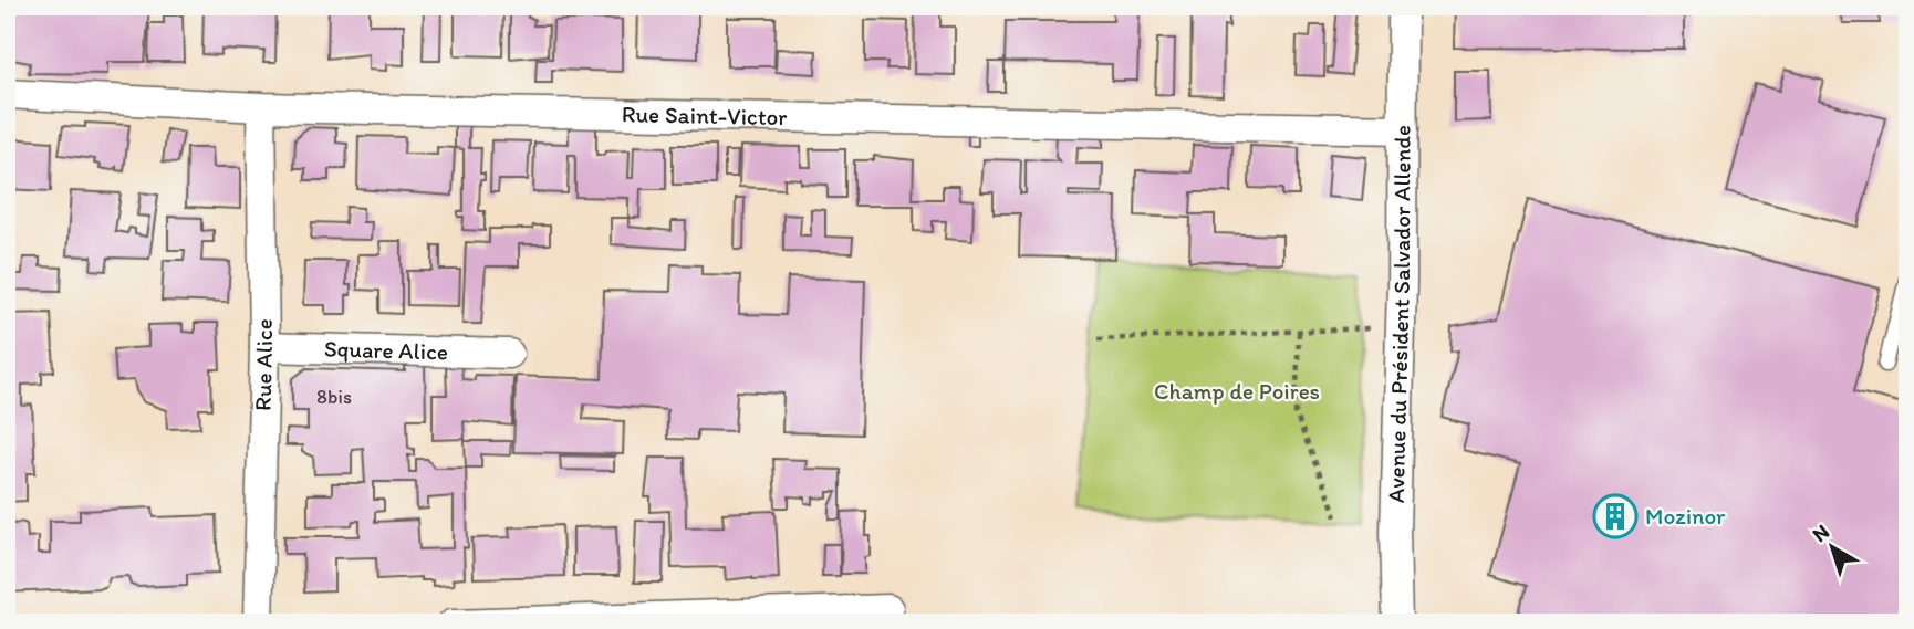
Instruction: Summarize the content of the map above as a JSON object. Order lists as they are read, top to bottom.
{
  "streets": {
    "street": [
      "Rue Saint-Victor",
      "Avenue du Président Salvador Allende",
      "Square Alice",
      "Rue Alice"
    ]
  },
  "crossings": [
    ["Rue Saint-Victor", "Avenue du Président Salvador Allende"],
    ["Rue Saint-Victor", "Rue Alice"],
    ["Square Alice", "Rue Alice"]
  ],
  "parks": ["Champ de Poires"],
  "places": {
    "building": ["Mozinor"]
  },
  "house_numbers": ["8bis"],
  "north": "top left"
}
